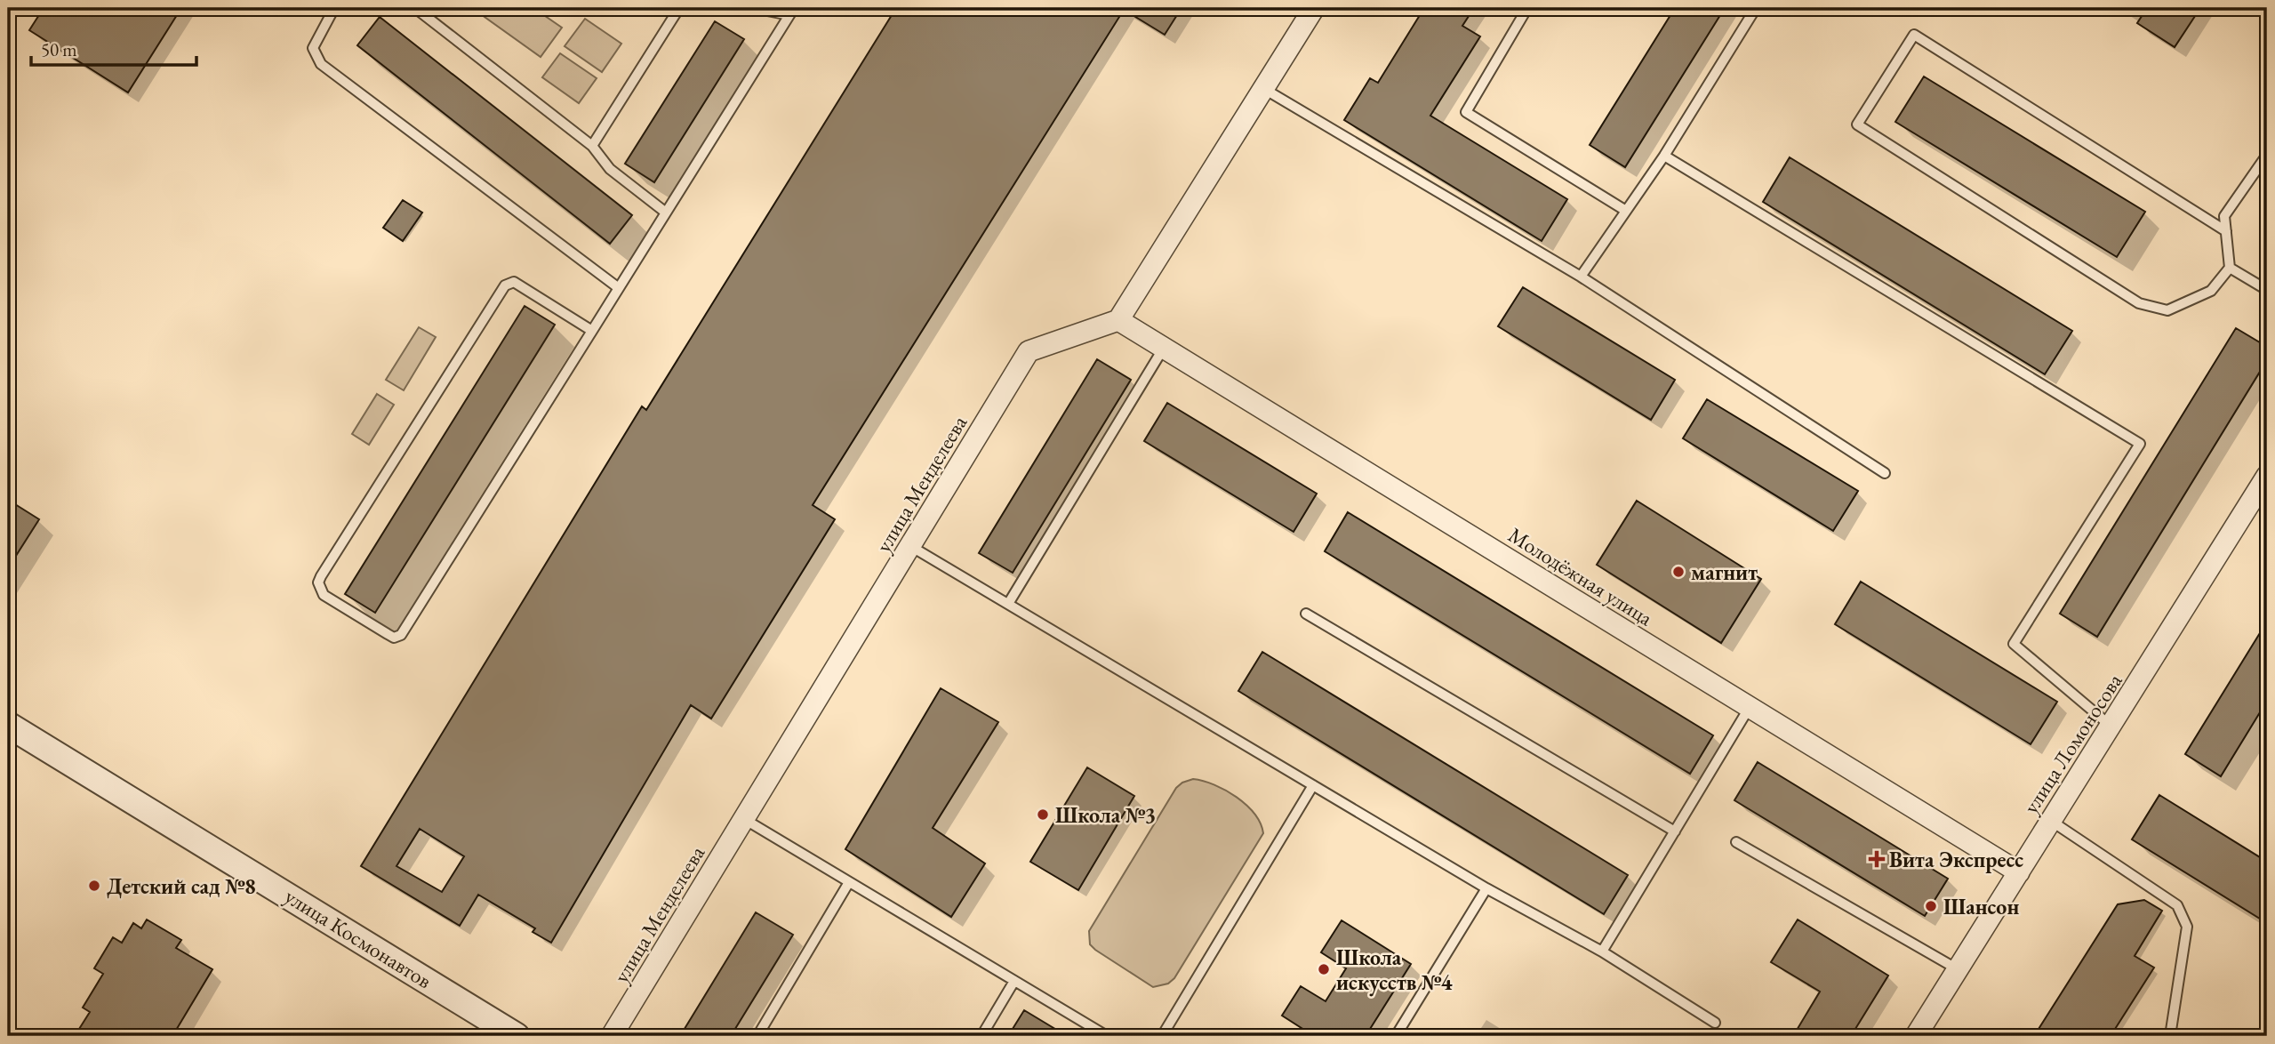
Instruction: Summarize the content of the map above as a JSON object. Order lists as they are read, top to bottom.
{
  "streets": {
    "street": [
      "улица Менделеева",
      "Молодёжная улица",
      "улица Ломоносова",
      "улица Космонавтов"
    ]
  },
  "crossings": [
    ["улица Менделеева", "Молодёжная улица"],
    ["Молодёжная улица", "улица Ломоносова"]
  ],
  "places": {
    "other": [
      "магнит",
      "Школа №3",
      "Детский сад №8",
      "Шансон",
      "Школа искусств №4"
    ],
    "health": ["Вита Экспресс"]
  },
  "scale_bar": "50 m"
}
